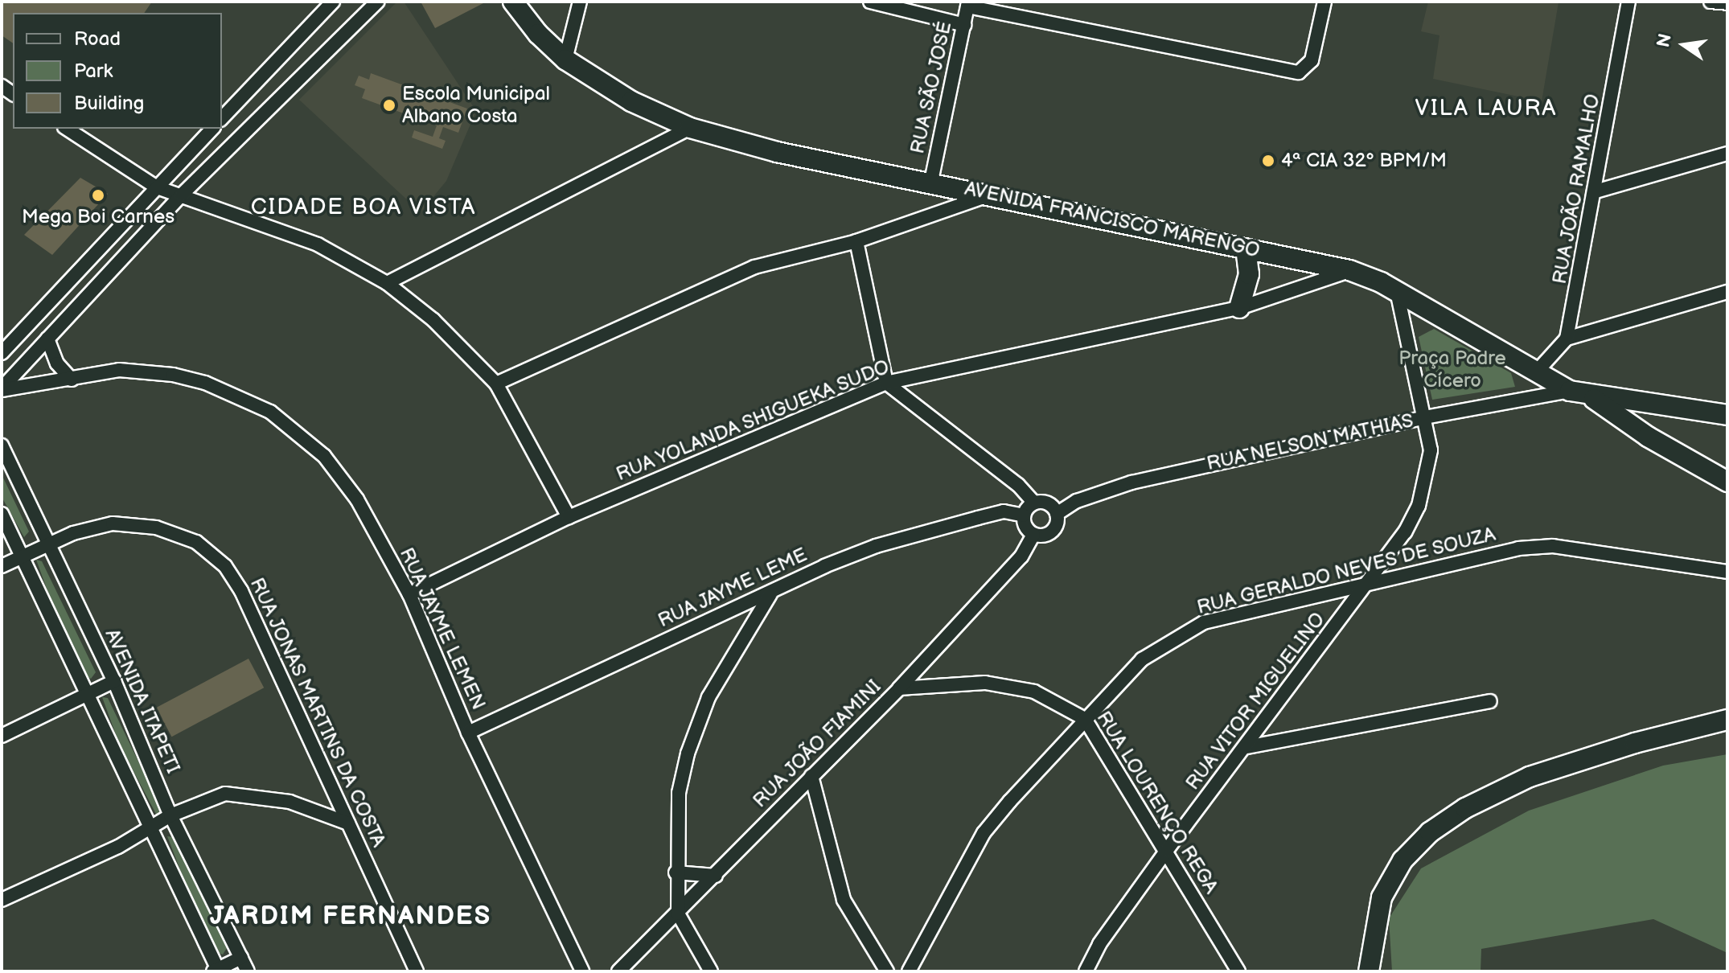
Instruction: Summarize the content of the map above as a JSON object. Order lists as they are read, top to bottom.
{
  "streets": {
    "main road": ["AVENIDA FRANCISCO MARENGO"],
    "street": [
      "RUA SÃO JOSÉ",
      "RUA JOÃO RAMALHO",
      "RUA YOLANDA SHIGUEKA SUDO",
      "RUA NELSON MATHIAS",
      "RUA GERALDO NEVES DE SOUZA",
      "RUA JAYME LEME",
      "RUA JAYME LEMEN",
      "AVENIDA ITAPETI",
      "RUA VITOR MIGUELINO",
      "RUA JONAS MARTINS DA COSTA",
      "RUA JOÃO FIAMINI",
      "RUA LOURENÇO REGA"
    ]
  },
  "crossings": [
    ["RUA SÃO JOSÉ", "AVENIDA FRANCISCO MARENGO"],
    ["AVENIDA FRANCISCO MARENGO", "RUA YOLANDA SHIGUEKA SUDO"],
    ["AVENIDA FRANCISCO MARENGO", "RUA NELSON MATHIAS"],
    ["AVENIDA FRANCISCO MARENGO", "RUA VITOR MIGUELINO"],
    ["RUA YOLANDA SHIGUEKA SUDO", "RUA JAYME LEMEN"],
    ["RUA NELSON MATHIAS", "RUA JAYME LEME"],
    ["RUA NELSON MATHIAS", "RUA VITOR MIGUELINO"],
    ["RUA NELSON MATHIAS", "RUA JOÃO FIAMINI"],
    ["RUA GERALDO NEVES DE SOUZA", "RUA VITOR MIGUELINO"],
    ["RUA GERALDO NEVES DE SOUZA", "RUA LOURENÇO REGA"],
    ["RUA JAYME LEME", "RUA JAYME LEMEN"],
    ["RUA JAYME LEME", "RUA JOÃO FIAMINI"],
    ["AVENIDA ITAPETI", "RUA JONAS MARTINS DA COSTA"],
    ["RUA VITOR MIGUELINO", "RUA LOURENÇO REGA"],
    ["RUA JOÃO FIAMINI", "RUA LOURENÇO REGA"]
  ],
  "districts": ["VILA LAURA", "CIDADE BOA VISTA", "JARDIM FERNANDES"],
  "parks": ["Praça Padre Cícero"],
  "places": ["Escola Municipal Albano Costa", "4ª CIA 32º BPM/M", "Mega Boi Carnes"],
  "legend": ["Road", "Park", "Building"],
  "north": "left"
}
